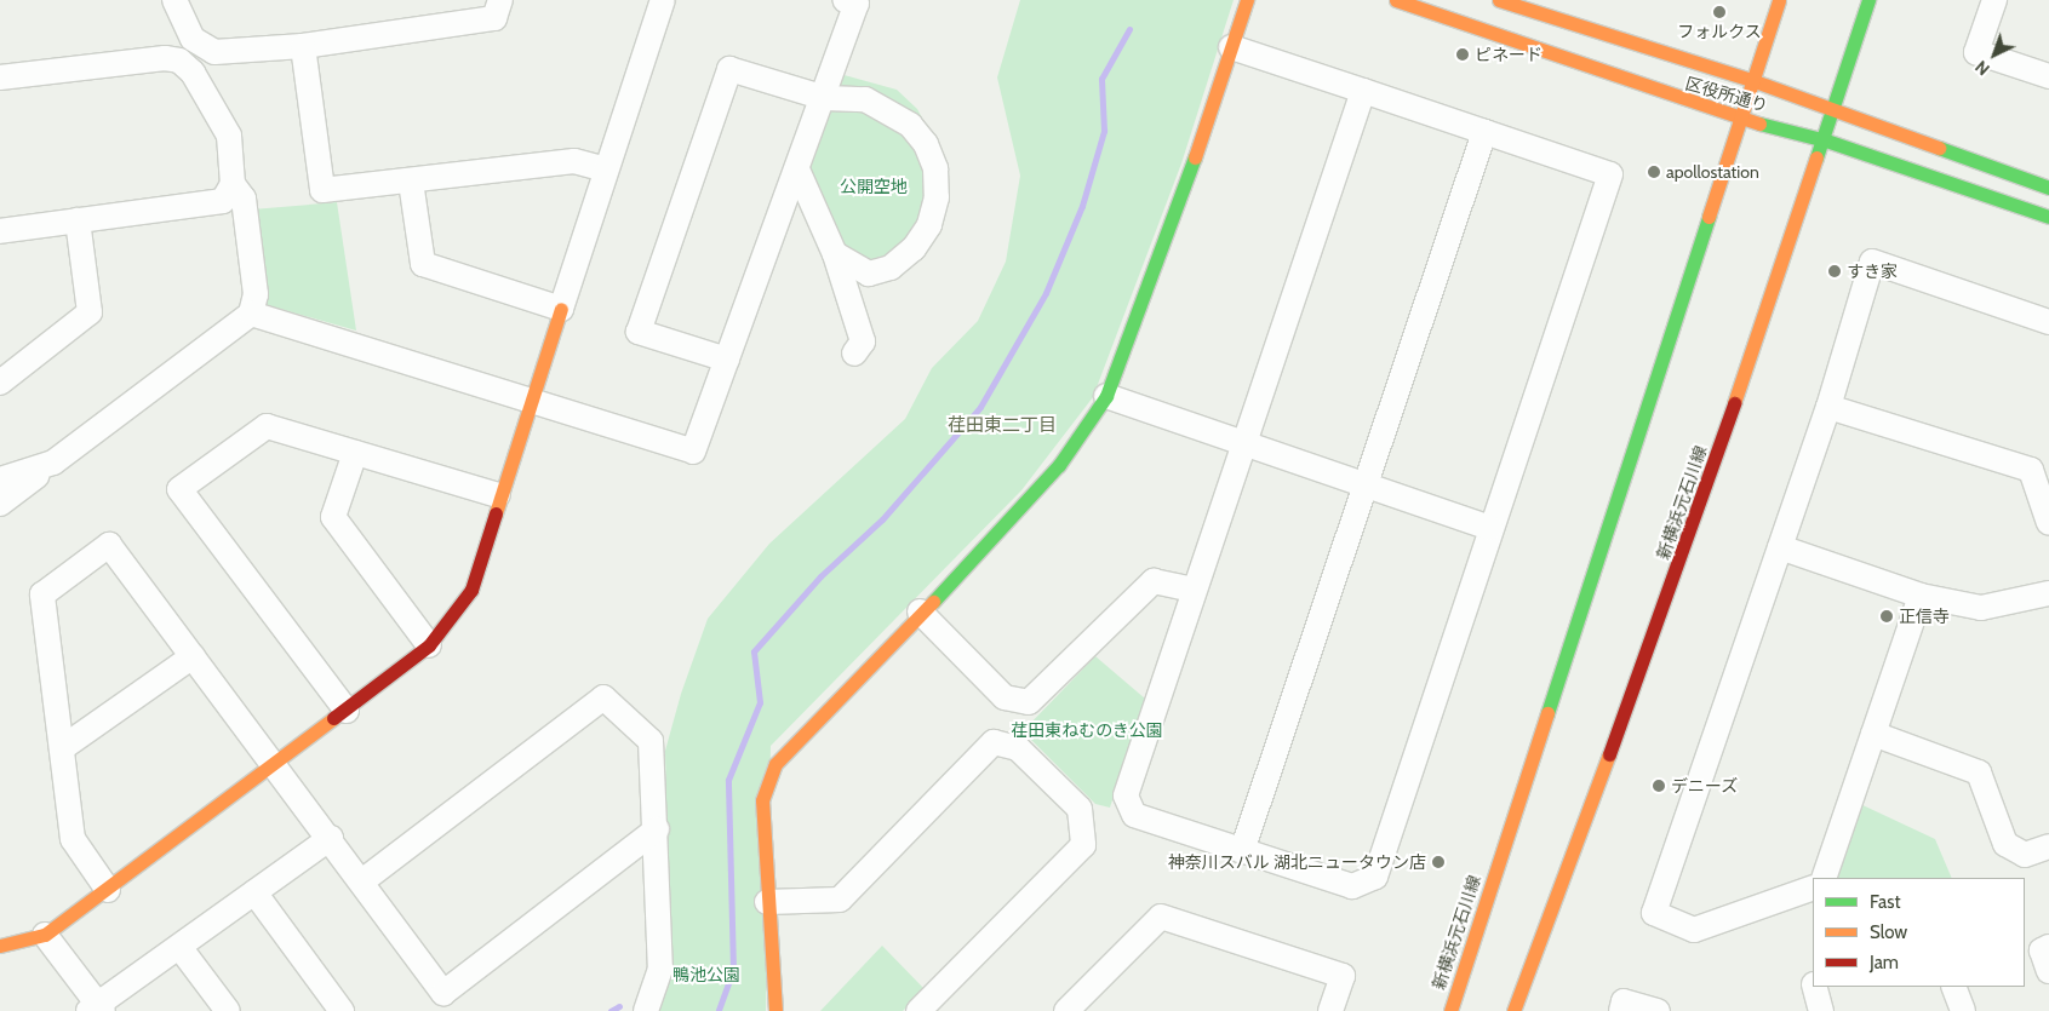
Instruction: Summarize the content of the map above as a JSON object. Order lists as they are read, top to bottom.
{
  "streets": {
    "street": ["区役所通り", "新横浜元石川線"]
  },
  "crossings": [
    ["区役所通り", "新横浜元石川線"]
  ],
  "districts": ["荏田東二丁目"],
  "parks": ["公開空地", "荏田東ねむのき公園", "鴨池公園"],
  "places": [
    "フォルクス",
    "ピネード",
    "apollostation",
    "すき家",
    "正信寺",
    "デニーズ",
    "神奈川スバル 湖北ニュータウン店"
  ],
  "legend": ["Fast", "Slow", "Jam"],
  "north": "bottom left"
}
